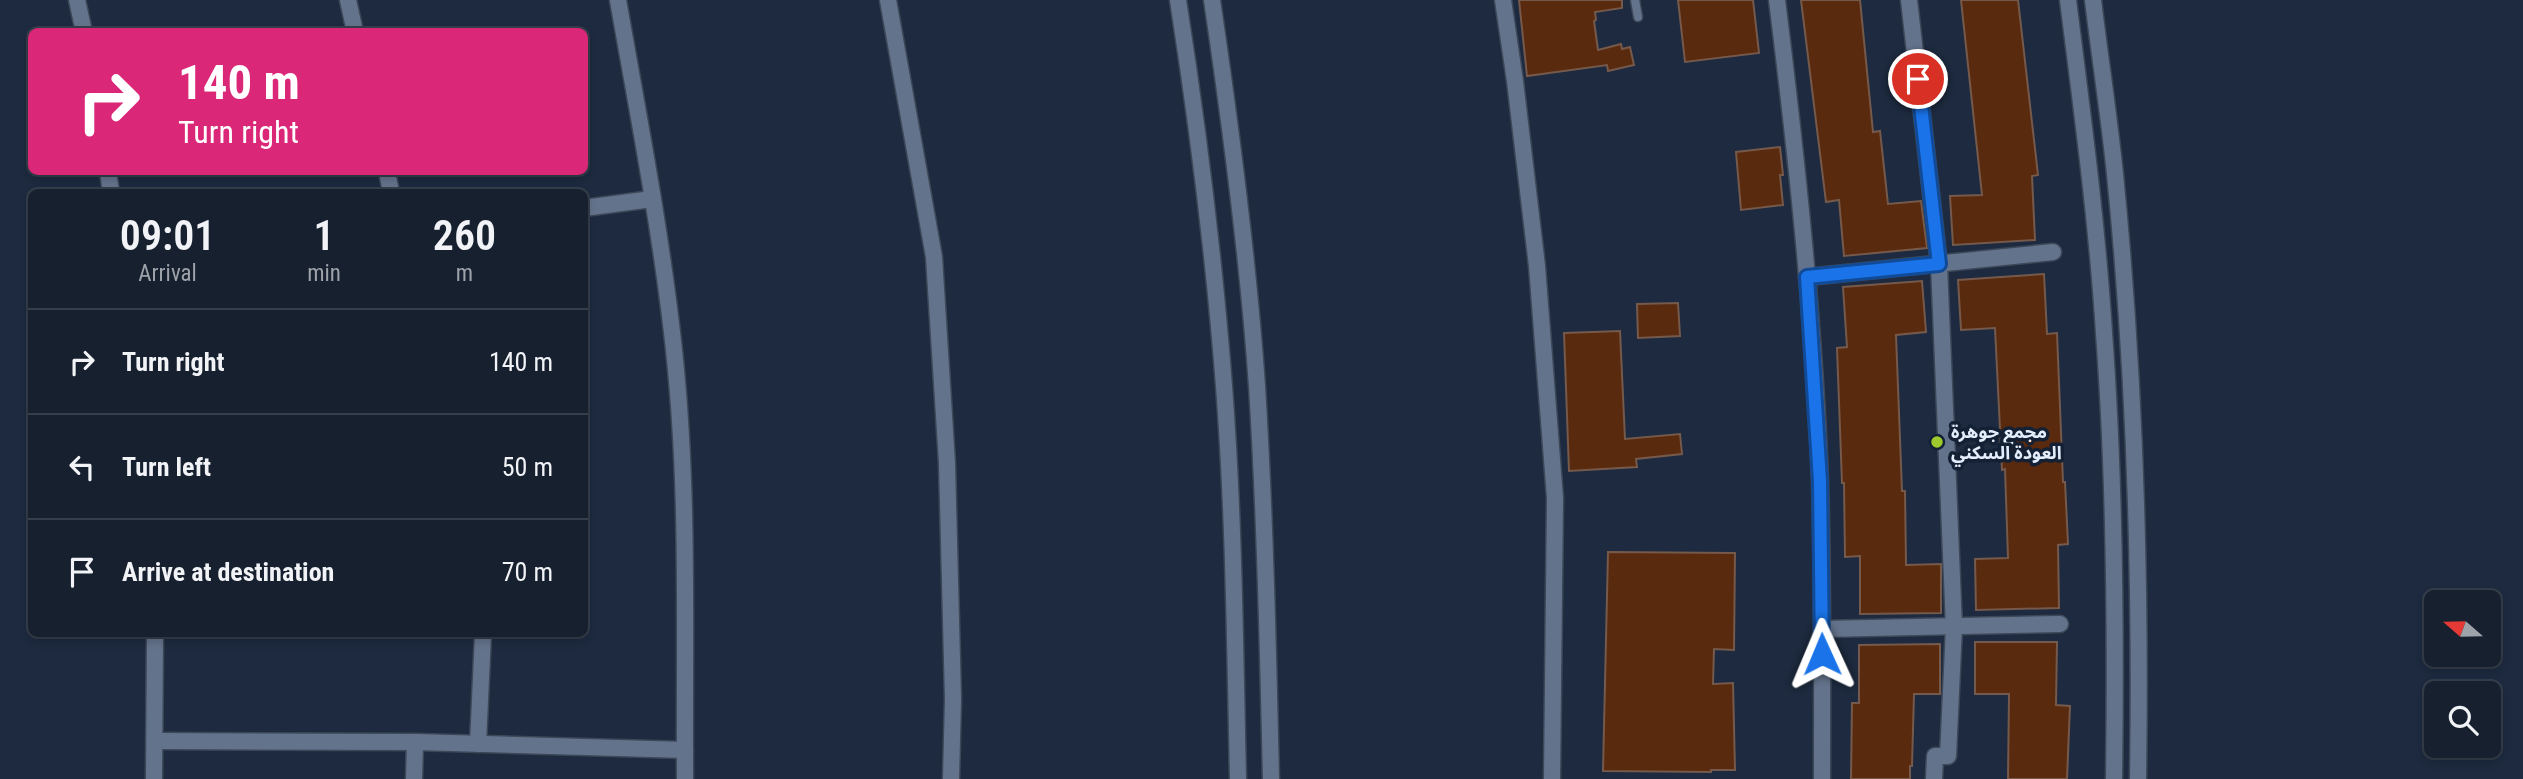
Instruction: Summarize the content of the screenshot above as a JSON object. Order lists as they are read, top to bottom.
{
  "places": ["مجمع جوهرة العودة السكني"],
  "north": "left",
  "page": {
    "turn": ["140 m", "Turn right"],
    "eta": [
      "09:01",
      "Arrival",
      "1",
      "min",
      "260",
      "m"
    ],
    "list": [
      {
        "name": "Turn right",
        "value": "140 m"
      },
      {
        "name": "Turn left",
        "value": "50 m"
      },
      {
        "name": "Arrive at destination",
        "value": "70 m"
      }
    ]
  }
}
